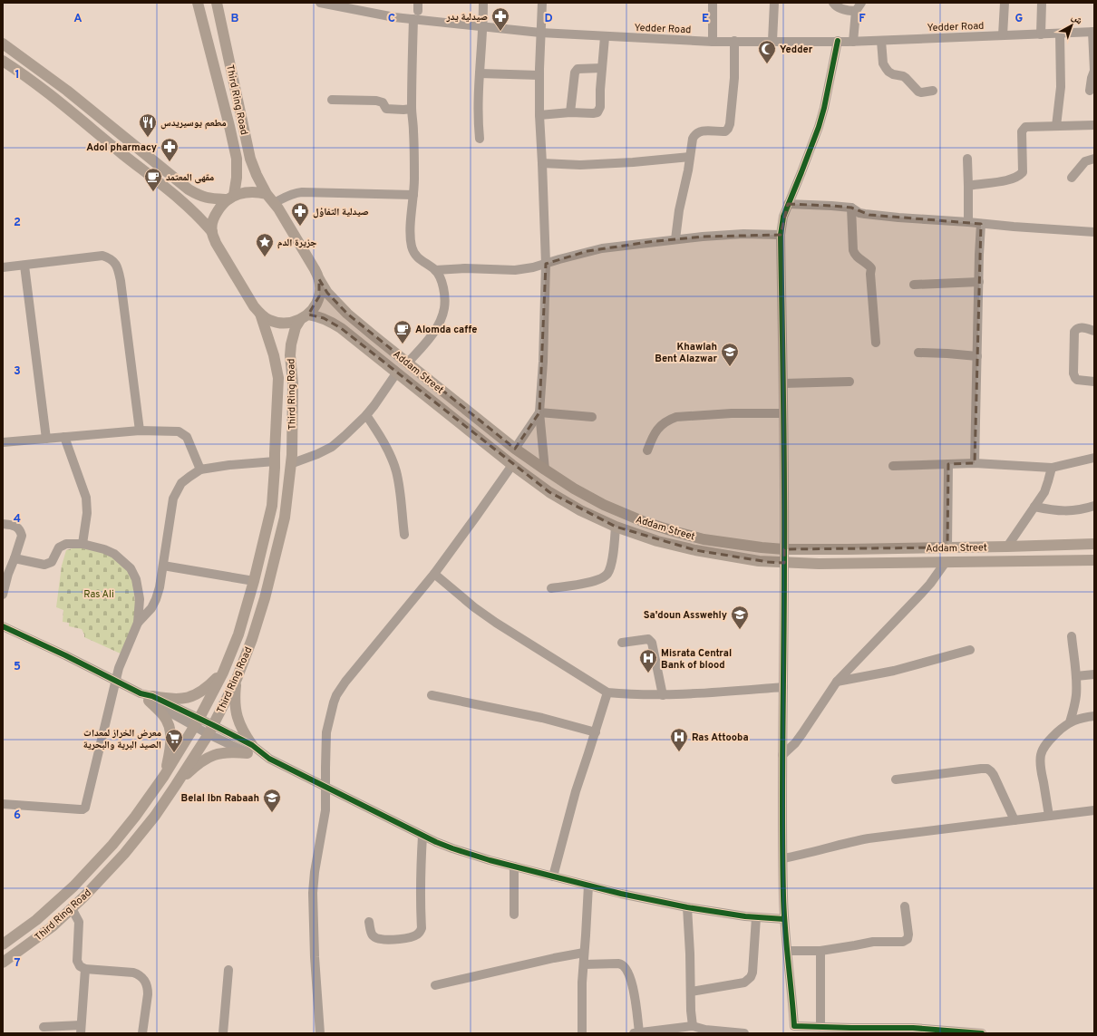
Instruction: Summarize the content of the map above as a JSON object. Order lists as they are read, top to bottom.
{
  "streets": {
    "main road": ["Third Ring Road", "Addam Street"],
    "street": ["Yedder Road"]
  },
  "crossings": [
    ["Third Ring Road", "Addam Street"]
  ],
  "parks": ["Ras Ali"],
  "places": {
    "pharmacy": ["صيدلية يدر", "Adol pharmacy", "صيدلية التفاؤل"],
    "mosque": ["Yedder"],
    "restaurant": ["مطعم يوسيريدس"],
    "cafe": ["مقهى المعتمد", "Alomda caffe"],
    "place": ["جزيرة الدم"],
    "school or university": ["Khawlah Bent Alazwar", "Sa'doun Asswehly", "Belal Ibn Rabaah"],
    "hospital": ["Misrata Central Bank of blood", "Ras Attooba"],
    "supermarket": ["معرض الخراز لمعدات الصيد البرية والبحرية"]
  },
  "north": "top right",
  "grid": {
    "columns": [
      "A",
      "B",
      "C",
      "D",
      "E",
      "F",
      "G"
    ],
    "rows": [
      "1",
      "2",
      "3",
      "4",
      "5",
      "6",
      "7"
    ]
  }
}
